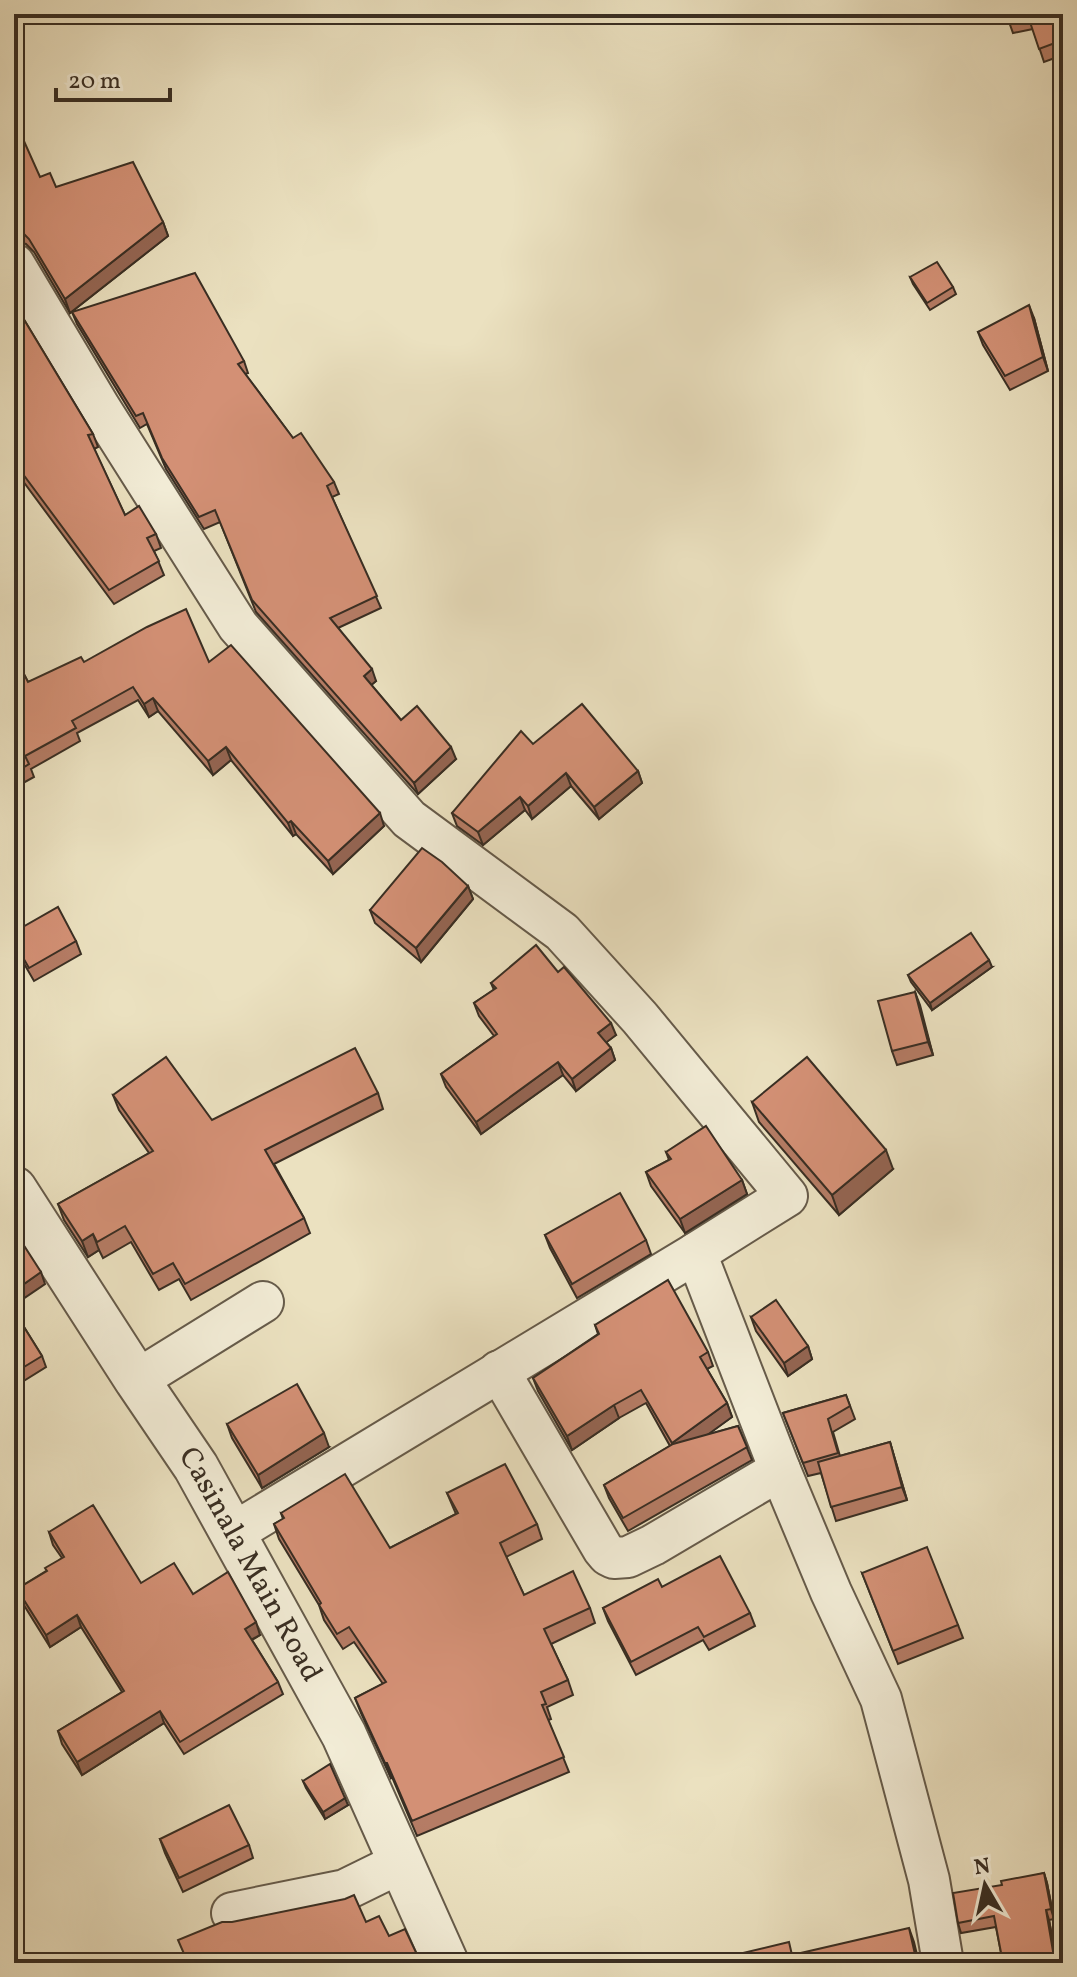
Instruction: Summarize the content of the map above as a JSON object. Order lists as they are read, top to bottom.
{
  "streets": {
    "street": ["Casinala Main Road"]
  },
  "scale_bar": "20 m",
  "north": "top"
}
